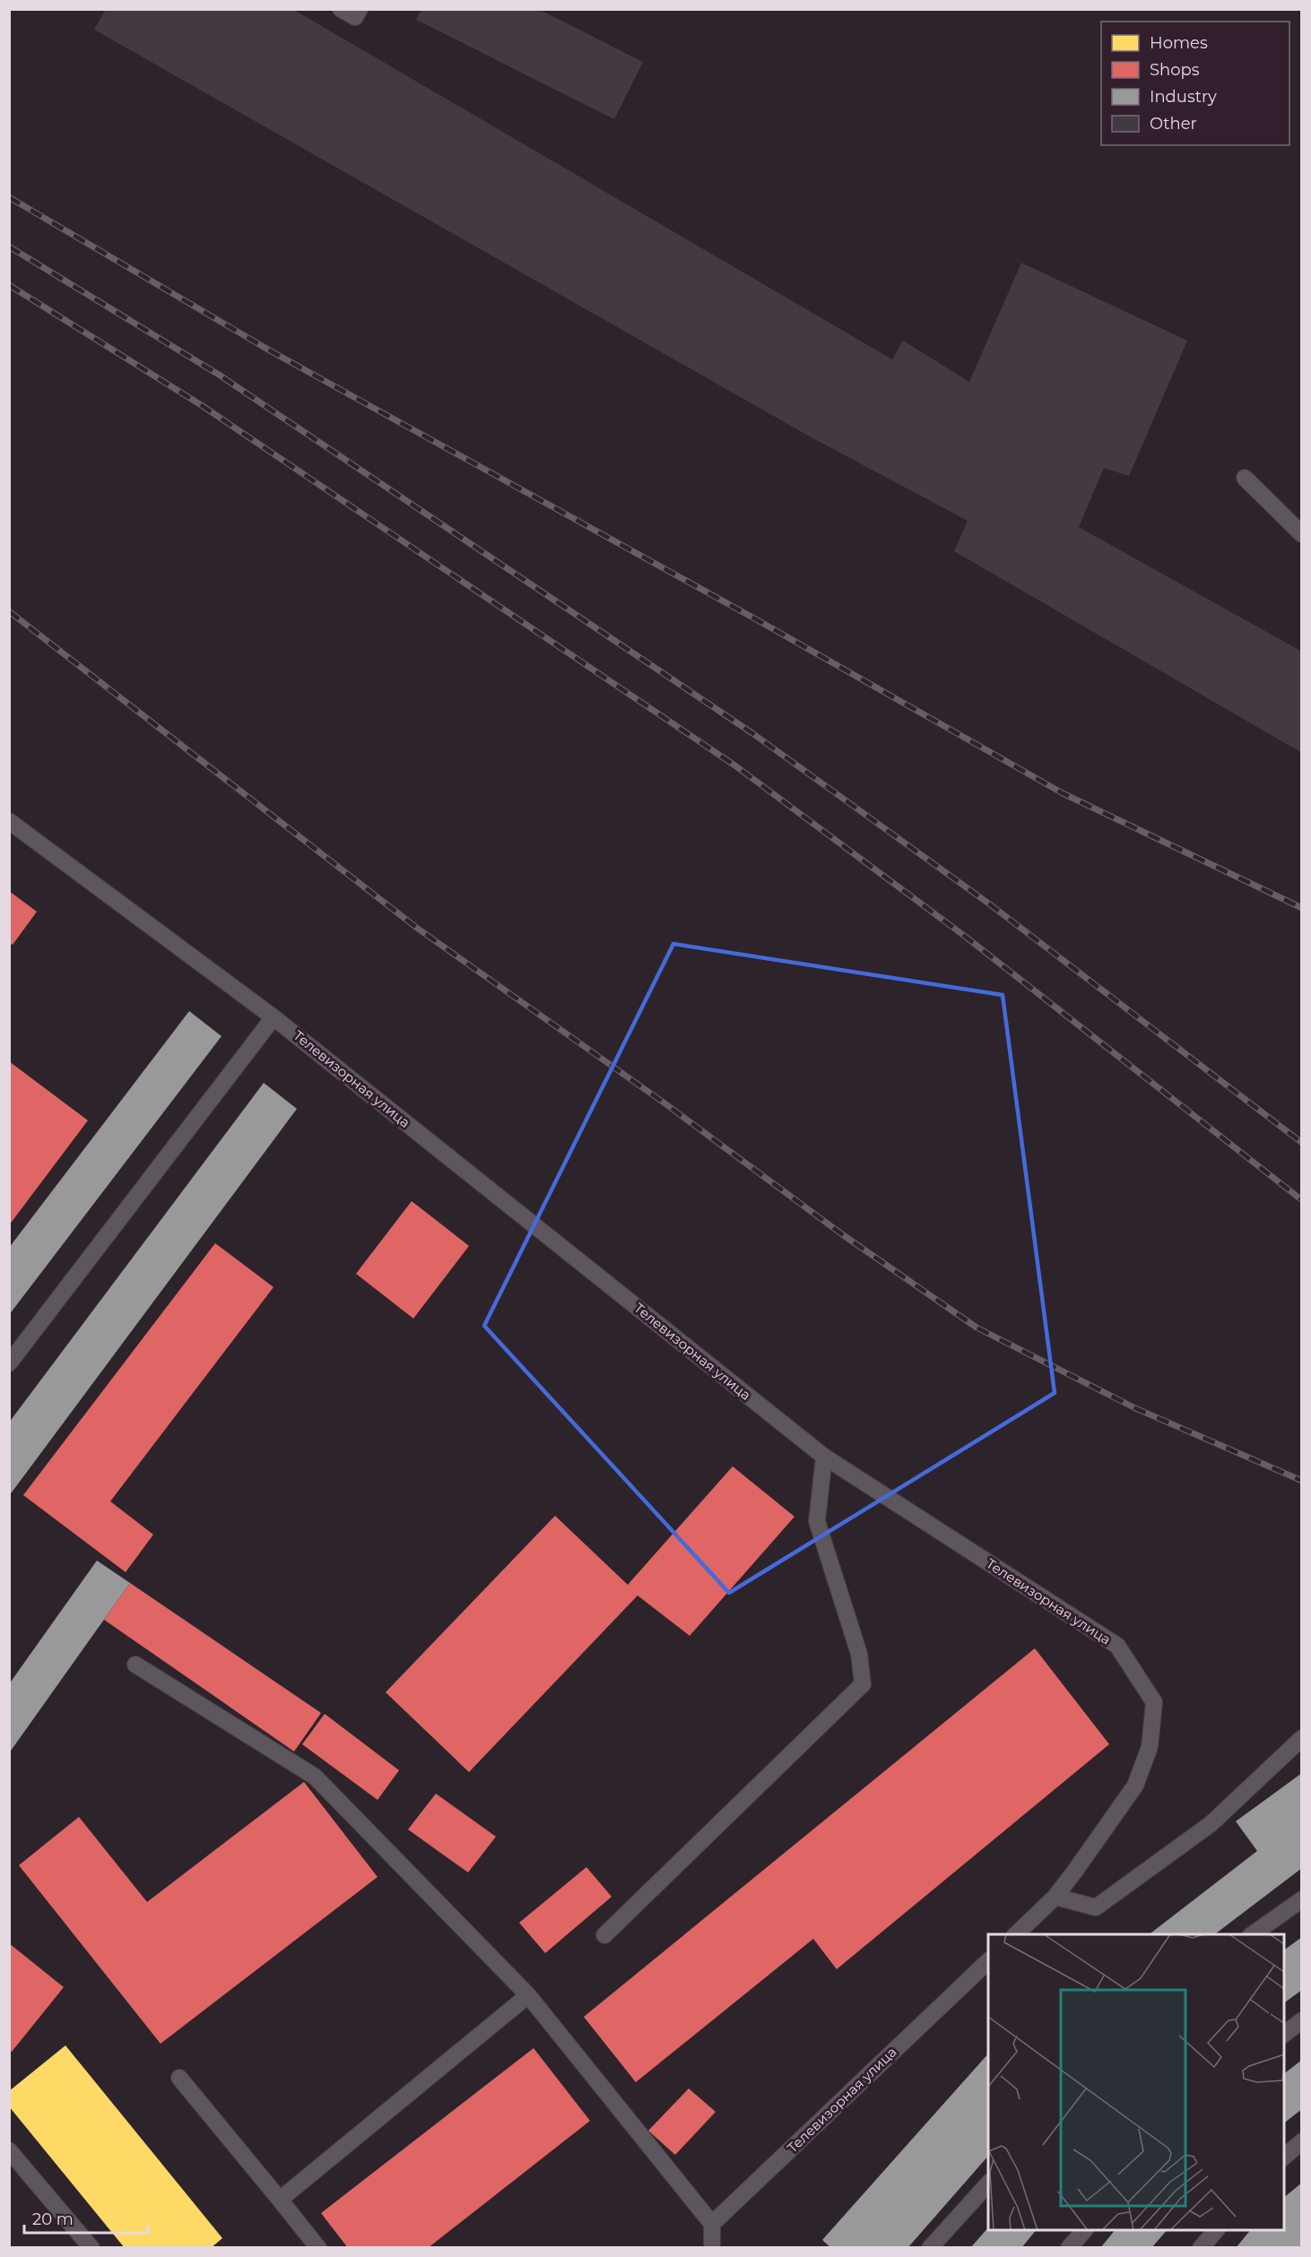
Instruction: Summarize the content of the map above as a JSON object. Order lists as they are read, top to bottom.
{
  "streets": {
    "lane": ["Телевизорная улица"]
  },
  "legend": [
    "Homes",
    "Shops",
    "Industry",
    "Other"
  ],
  "scale_bar": "20 m"
}
